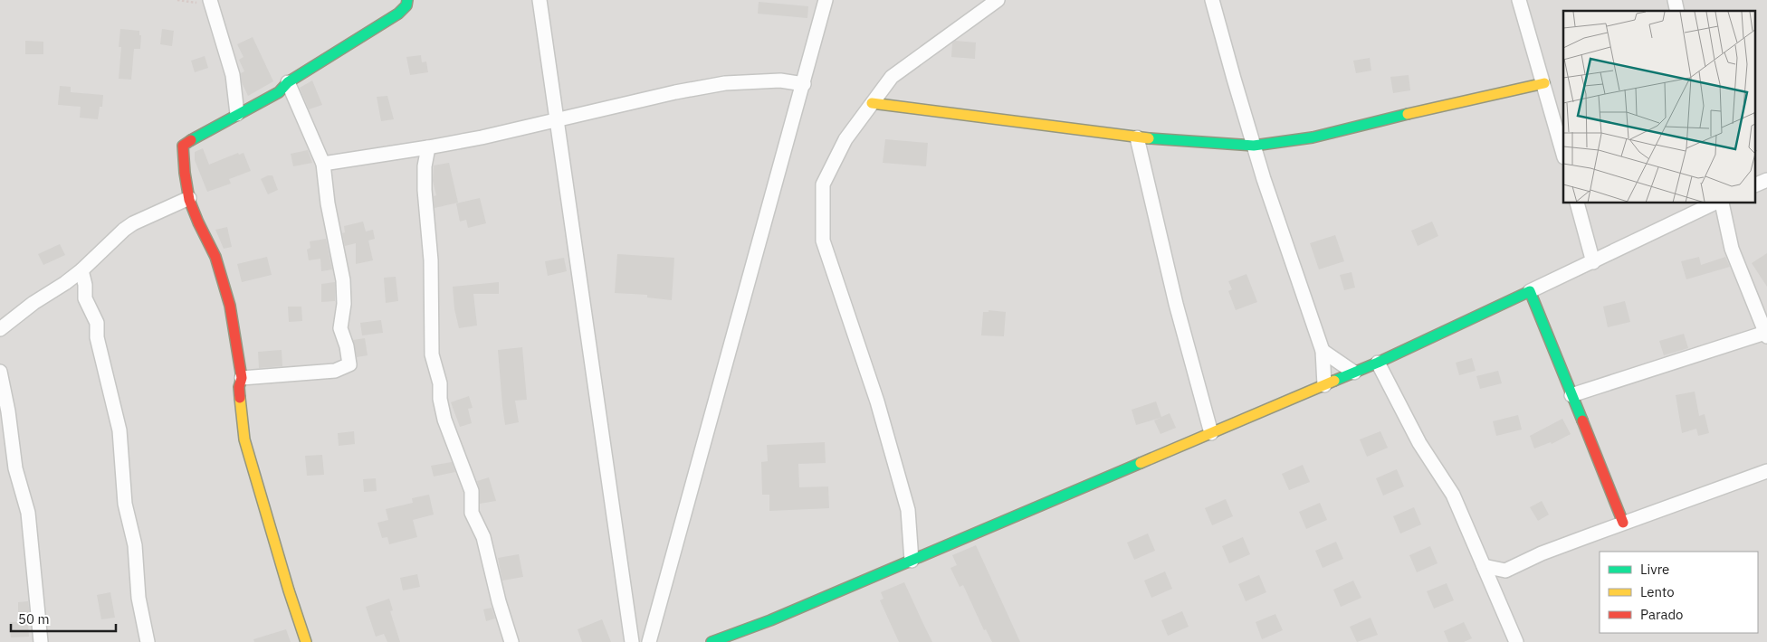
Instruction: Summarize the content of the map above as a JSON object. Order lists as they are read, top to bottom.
{
  "legend": ["Livre", "Lento", "Parado"],
  "scale_bar": "50 m"
}
